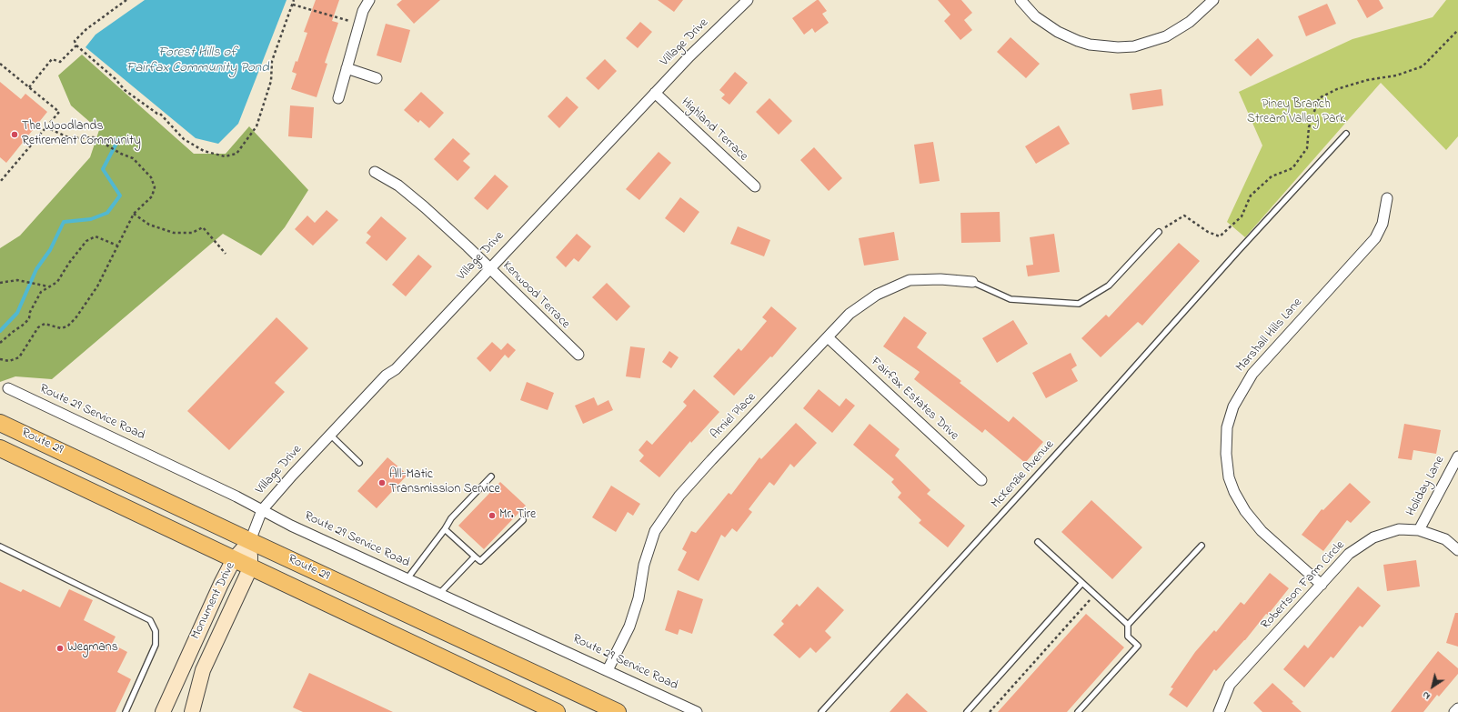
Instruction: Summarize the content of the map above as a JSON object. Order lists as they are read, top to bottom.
{
  "streets": {
    "main road": ["Route 29", "Monument Drive"],
    "street": [
      "Village Drive",
      "Highland Terrace",
      "Kenwood Terrace",
      "Marshall Hills Lane",
      "Fairfax Estates Drive",
      "Route 29 Service Road",
      "Arniel Place",
      "Holiday Lane",
      "Robertson Farm Circle"
    ],
    "lane": ["McKenzie Avenue"]
  },
  "crossings": [
    ["Village Drive", "Highland Terrace"],
    ["Village Drive", "Kenwood Terrace"],
    ["Village Drive", "Route 29 Service Road"],
    ["Village Drive", "Route 29"],
    ["Village Drive", "Monument Drive"],
    ["Marshall Hills Lane", "Robertson Farm Circle"],
    ["Fairfax Estates Drive", "Arniel Place"],
    ["Route 29 Service Road", "Arniel Place"],
    ["Route 29", "Monument Drive"],
    ["Holiday Lane", "Robertson Farm Circle"]
  ],
  "water": ["Forest Hills of Fairfax Community Pond"],
  "parks": ["Piney Branch Stream Valley Park"],
  "places": [
    "The Woodlands Retirement Community",
    "All-Matic Transmission Service",
    "Mr. Tire",
    "Wegmans"
  ],
  "north": "bottom left"
}
